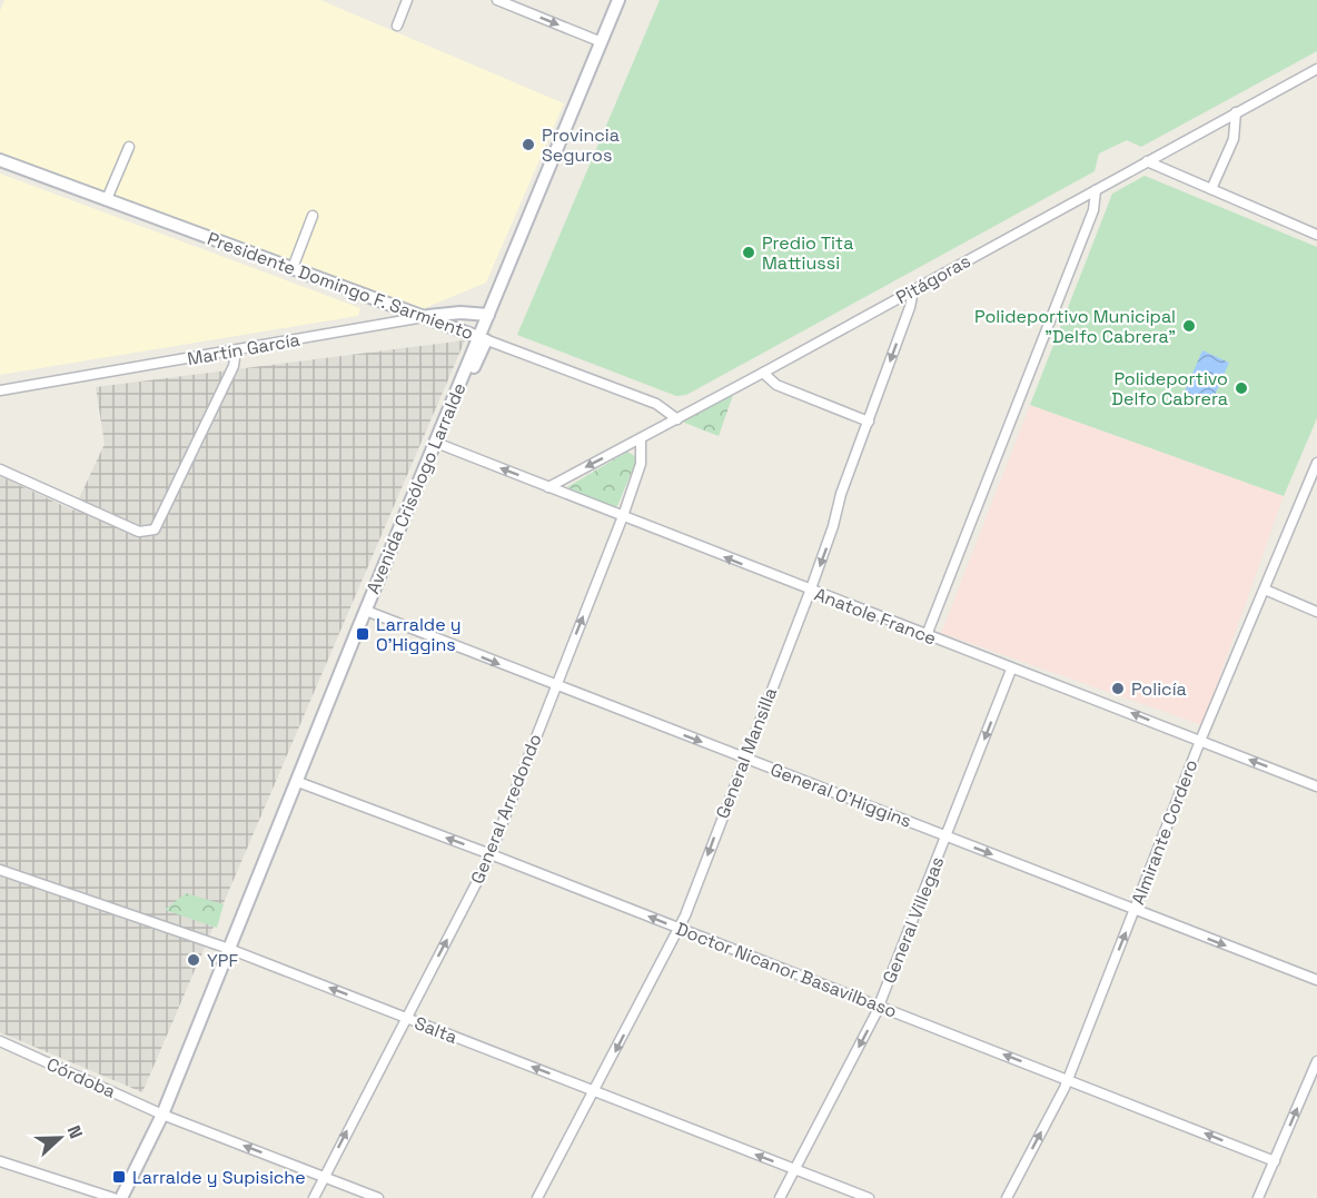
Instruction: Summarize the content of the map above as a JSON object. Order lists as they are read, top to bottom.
{
  "streets": {
    "main road": ["Presidente Domingo F. Sarmiento", "Martín García", "Avenida Crisólogo Larralde"],
    "street": [
      "Pitágoras",
      "Anatole France",
      "General Mansilla",
      "General O'Higgins",
      "General Arredondo",
      "Almirante Cordero",
      "General Villegas",
      "Doctor Nicanor Basavilbaso",
      "Salta",
      "Córdoba"
    ]
  },
  "crossings": [
    ["Pitágoras", "Presidente Domingo F. Sarmiento"],
    ["Pitágoras", "Anatole France"],
    ["Pitágoras", "General Mansilla"],
    ["Pitágoras", "General Arredondo"],
    ["Presidente Domingo F. Sarmiento", "Martín García"],
    ["Presidente Domingo F. Sarmiento", "Avenida Crisólogo Larralde"],
    ["Martín García", "Avenida Crisólogo Larralde"],
    ["Avenida Crisólogo Larralde", "Anatole France"],
    ["Avenida Crisólogo Larralde", "General O'Higgins"],
    ["Avenida Crisólogo Larralde", "Doctor Nicanor Basavilbaso"],
    ["Avenida Crisólogo Larralde", "Salta"],
    ["Avenida Crisólogo Larralde", "Córdoba"],
    ["Anatole France", "General Mansilla"],
    ["Anatole France", "General Arredondo"],
    ["Anatole France", "Almirante Cordero"],
    ["Anatole France", "General Villegas"],
    ["General Mansilla", "General O'Higgins"],
    ["General Mansilla", "Doctor Nicanor Basavilbaso"],
    ["General Mansilla", "Salta"],
    ["General O'Higgins", "General Arredondo"],
    ["General O'Higgins", "Almirante Cordero"],
    ["General O'Higgins", "General Villegas"],
    ["General Arredondo", "Doctor Nicanor Basavilbaso"],
    ["General Arredondo", "Salta"],
    ["General Arredondo", "Córdoba"],
    ["Almirante Cordero", "Doctor Nicanor Basavilbaso"],
    ["General Villegas", "Doctor Nicanor Basavilbaso"],
    ["General Villegas", "Salta"]
  ],
  "one_way": [
    "Anatole France",
    "General Mansilla",
    "General O'Higgins",
    "General Arredondo",
    "Almirante Cordero",
    "General Villegas",
    "Doctor Nicanor Basavilbaso",
    "Salta",
    "Córdoba"
  ],
  "places": {
    "other": [
      "Provincia Seguros",
      "Predio Tita Mattiussi",
      "Polideportivo Municipal \"Delfo Cabrera\"",
      "Polideportivo Delfo Cabrera",
      "Policía",
      "YPF"
    ],
    "transit": ["Larralde y O'Higgins", "Larralde y Supisiche"]
  },
  "north": "right"
}
